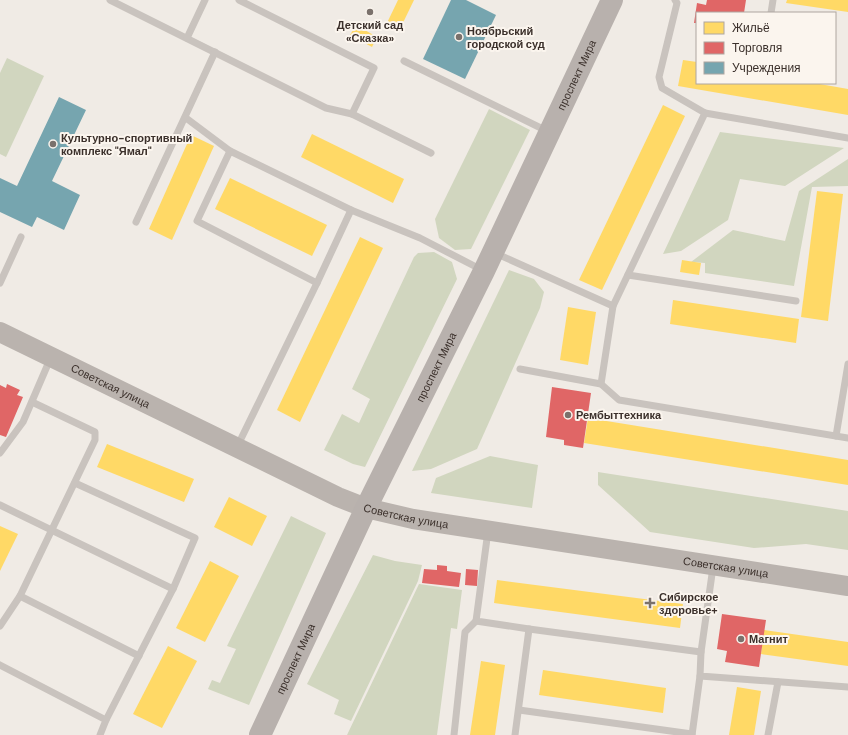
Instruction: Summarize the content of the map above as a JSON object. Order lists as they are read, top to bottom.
{
  "streets": {
    "main road": ["проспект Мира", "Советская улица"]
  },
  "crossings": [
    ["проспект Мира", "Советская улица"]
  ],
  "places": {
    "other": [
      "Детский сад «Сказка»",
      "Ноябрьский городской суд",
      "Культурно-спортивный комплекс \"Ямал\"",
      "Рембыттехника",
      "Магнит"
    ],
    "health": ["Сибирское здоровье+"]
  },
  "legend": ["Жильё", "Торговля", "Учреждения"]
}
